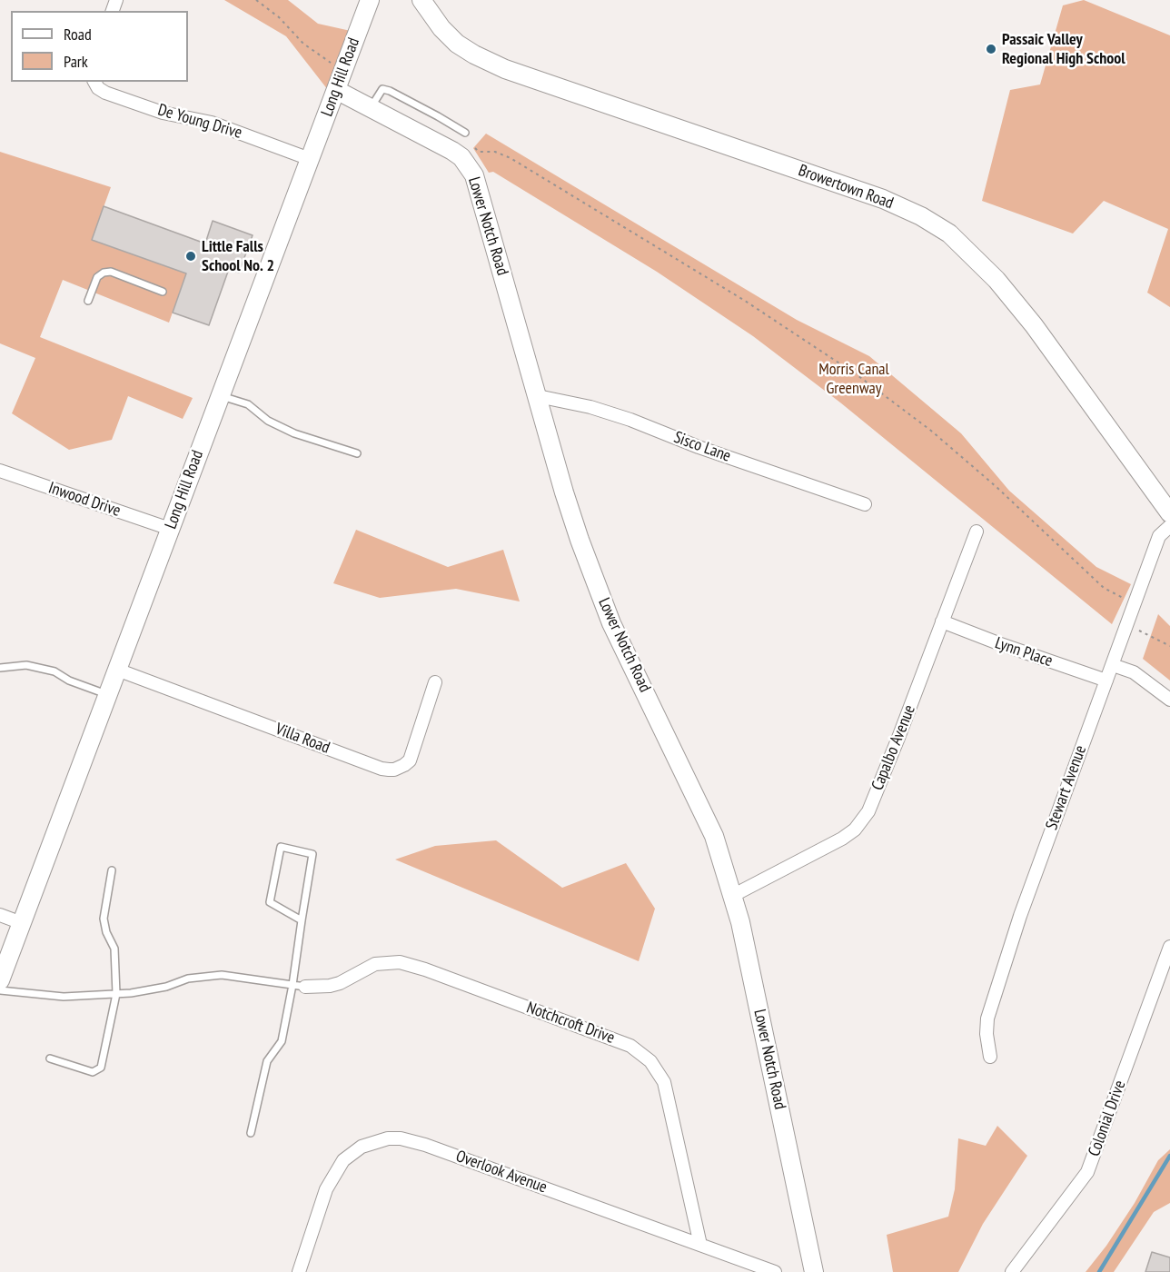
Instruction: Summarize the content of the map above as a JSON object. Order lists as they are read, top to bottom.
{
  "streets": {
    "street": [
      "Long Hill Road",
      "De Young Drive",
      "Browertown Road",
      "Lower Notch Road",
      "Sisco Lane",
      "Inwood Drive",
      "Lynn Place",
      "Villa Road",
      "Capalbo Avenue",
      "Stewart Avenue",
      "Notchcroft Drive",
      "Colonial Drive",
      "Overlook Avenue"
    ]
  },
  "crossings": [
    ["Long Hill Road", "De Young Drive"],
    ["Long Hill Road", "Lower Notch Road"],
    ["Long Hill Road", "Inwood Drive"],
    ["Long Hill Road", "Villa Road"],
    ["Lower Notch Road", "Sisco Lane"],
    ["Lower Notch Road", "Capalbo Avenue"],
    ["Lynn Place", "Capalbo Avenue"],
    ["Lynn Place", "Stewart Avenue"],
    ["Notchcroft Drive", "Overlook Avenue"]
  ],
  "parks": ["Morris Canal Greenway"],
  "places": ["Passaic Valley Regional High School", "Little Falls School No. 2"],
  "legend": ["Road", "Park"]
}
